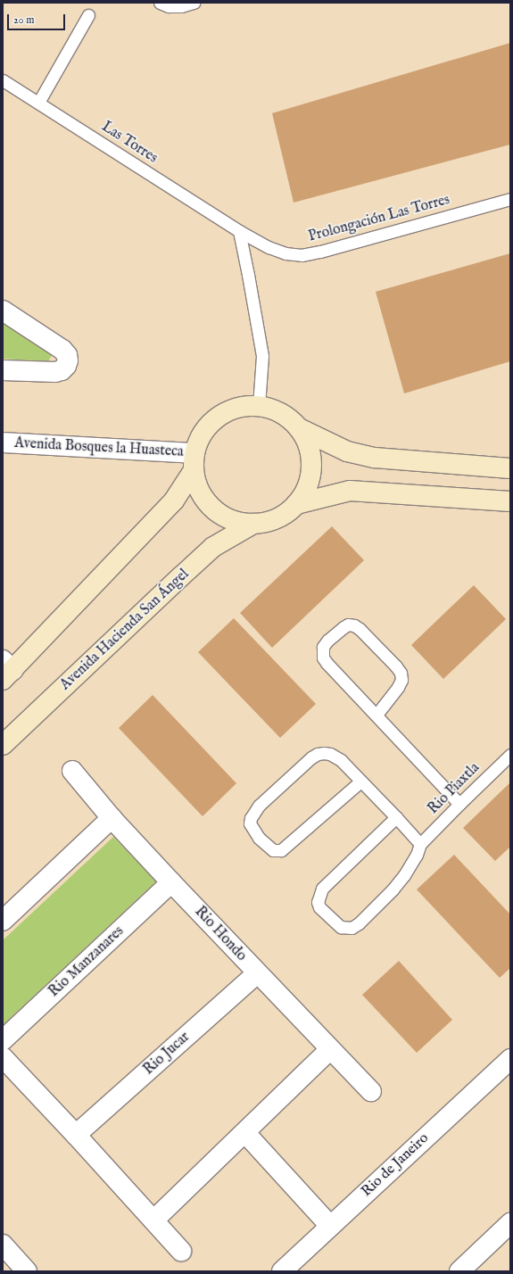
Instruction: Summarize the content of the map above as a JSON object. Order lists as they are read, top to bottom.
{
  "streets": {
    "street": [
      "Avenida Bosques la Huasteca",
      "Avenida Hacienda San Ángel",
      "Rio Hondo",
      "Rio Manzanares",
      "Rio Jucar",
      "Rio de Janeiro"
    ],
    "lane": ["Las Torres", "Prolongación Las Torres", "Rio Piaxtla"]
  },
  "crossings": [
    ["Las Torres", "Prolongación Las Torres"],
    ["Avenida Bosques la Huasteca", "Avenida Hacienda San Ángel"],
    ["Rio Hondo", "Rio Manzanares"],
    ["Rio Hondo", "Rio Jucar"]
  ],
  "scale_bar": "20 m"
}
